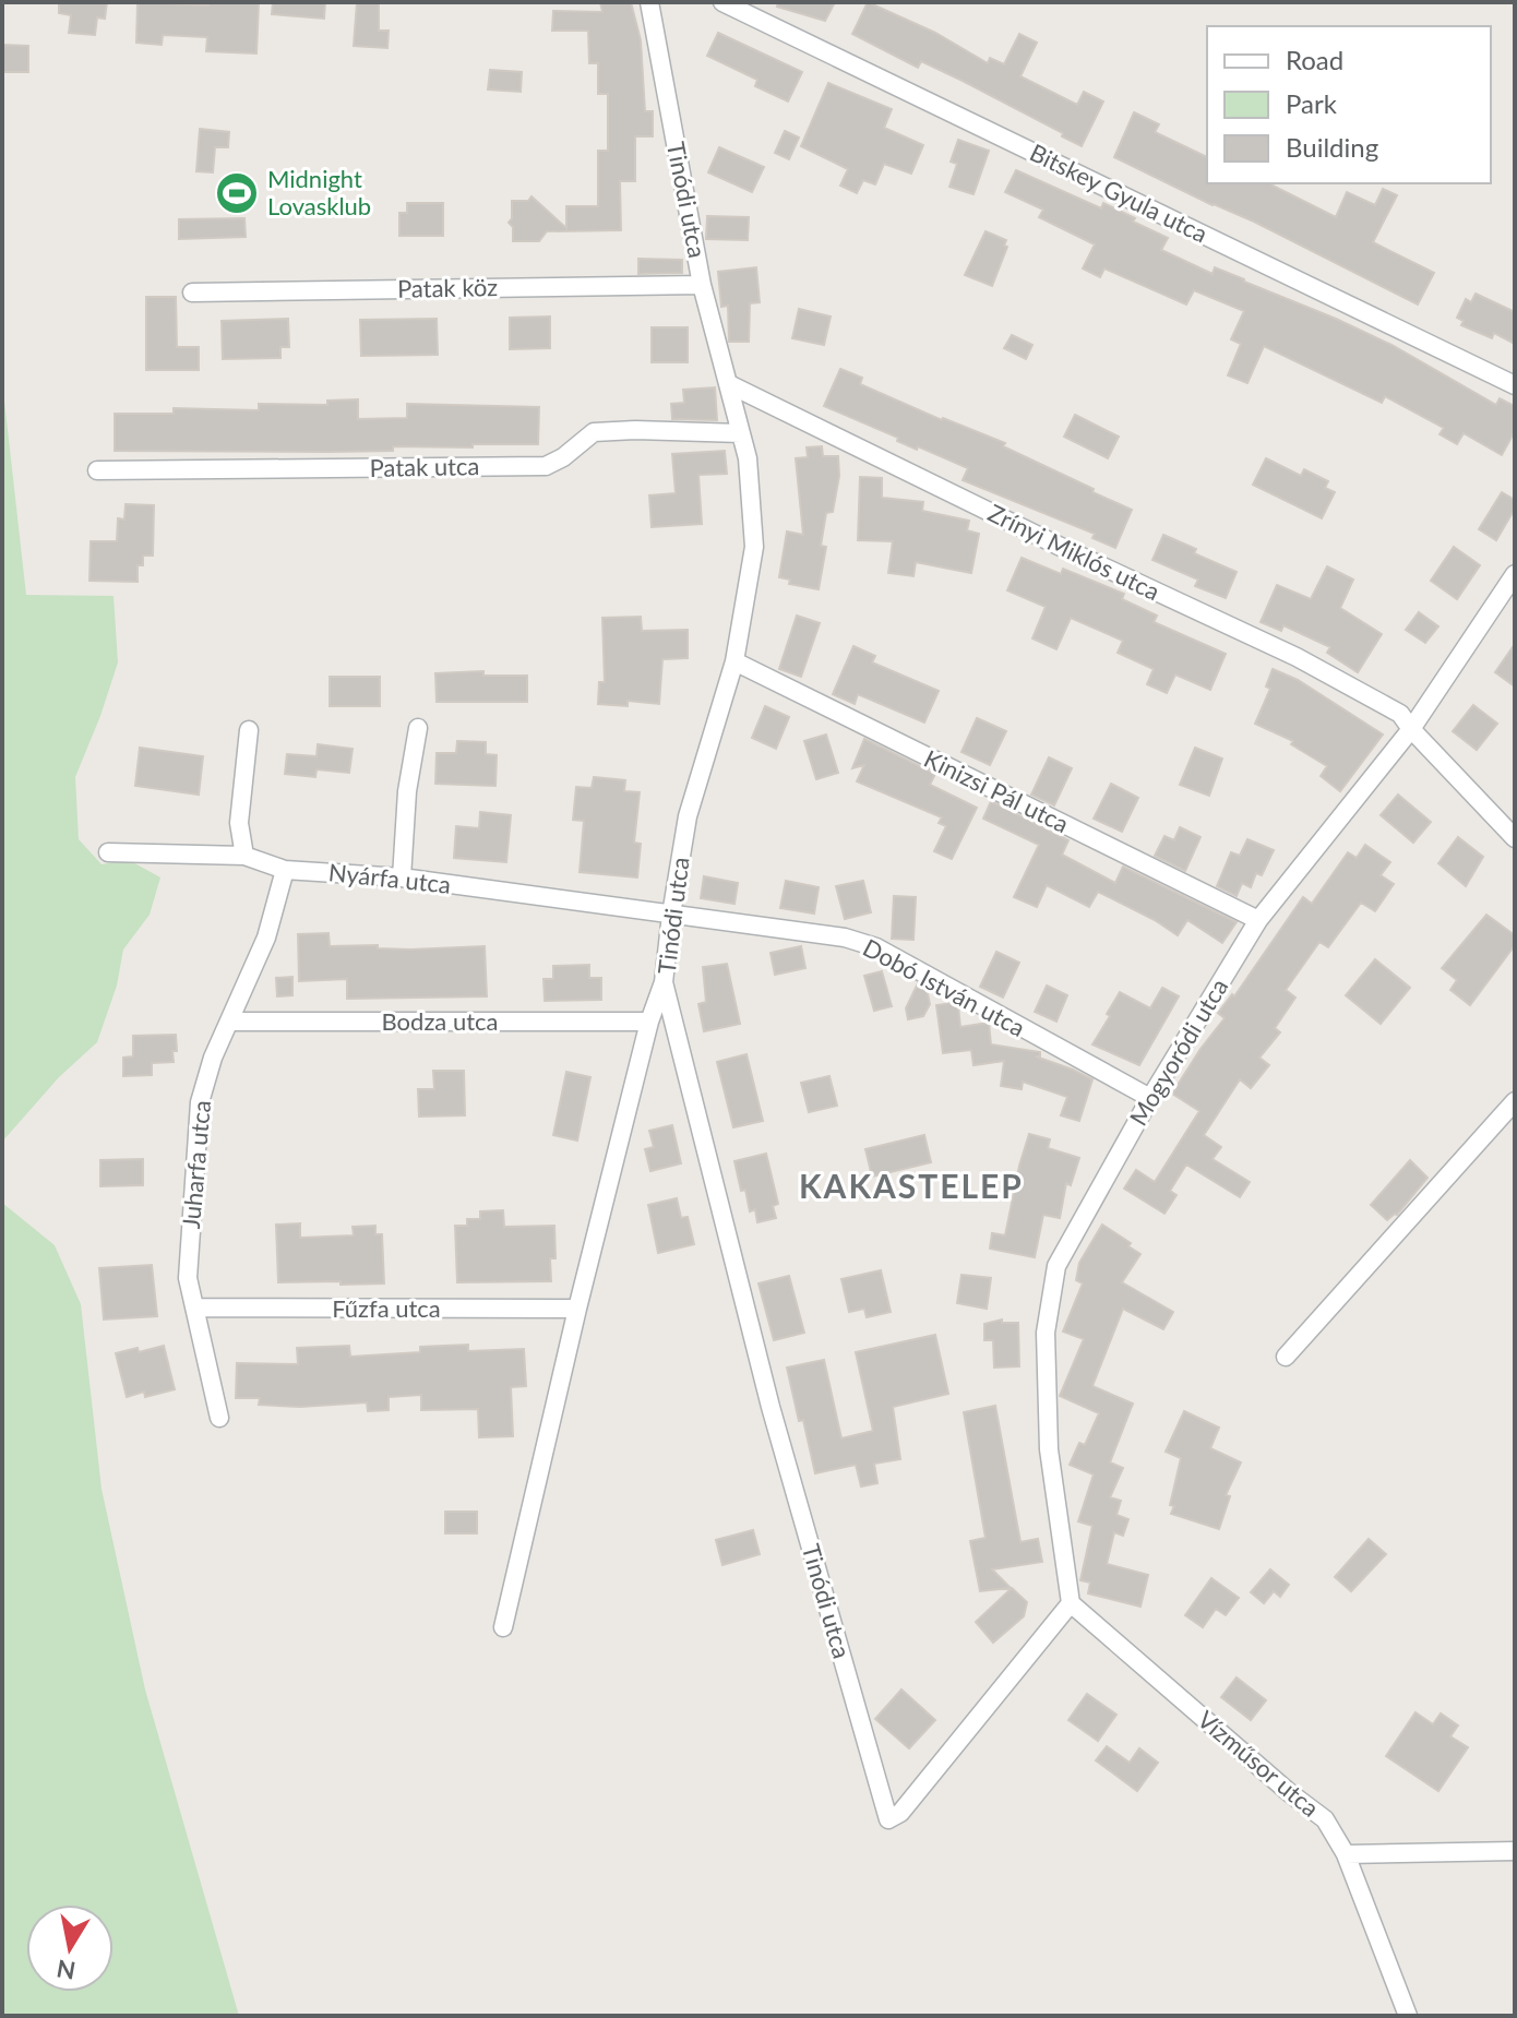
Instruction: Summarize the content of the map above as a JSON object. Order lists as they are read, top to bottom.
{
  "streets": {
    "street": [
      "Bitskey Gyula utca",
      "Tinódi utca",
      "Patak köz",
      "Patak utca",
      "Zrínyi Miklós utca",
      "Kinizsi Pál utca",
      "Nyárfa utca",
      "Dobó István utca",
      "Bodza utca",
      "Mogyoródi utca",
      "Juharfa utca",
      "Fűzfa utca",
      "Vízműsor utca"
    ]
  },
  "crossings": [
    ["Tinódi utca", "Patak köz"],
    ["Tinódi utca", "Patak utca"],
    ["Tinódi utca", "Zrínyi Miklós utca"],
    ["Tinódi utca", "Kinizsi Pál utca"],
    ["Tinódi utca", "Nyárfa utca"],
    ["Tinódi utca", "Dobó István utca"],
    ["Tinódi utca", "Mogyoródi utca"],
    ["Tinódi utca", "Vízműsor utca"],
    ["Zrínyi Miklós utca", "Mogyoródi utca"],
    ["Kinizsi Pál utca", "Mogyoródi utca"],
    ["Nyárfa utca", "Dobó István utca"],
    ["Nyárfa utca", "Juharfa utca"],
    ["Dobó István utca", "Mogyoródi utca"],
    ["Bodza utca", "Juharfa utca"],
    ["Mogyoródi utca", "Vízműsor utca"],
    ["Juharfa utca", "Fűzfa utca"]
  ],
  "districts": ["KAKASTELEP"],
  "places": {
    "sports": ["Midnight Lovasklub"]
  },
  "legend": ["Road", "Park", "Building"],
  "north": "bottom"
}
